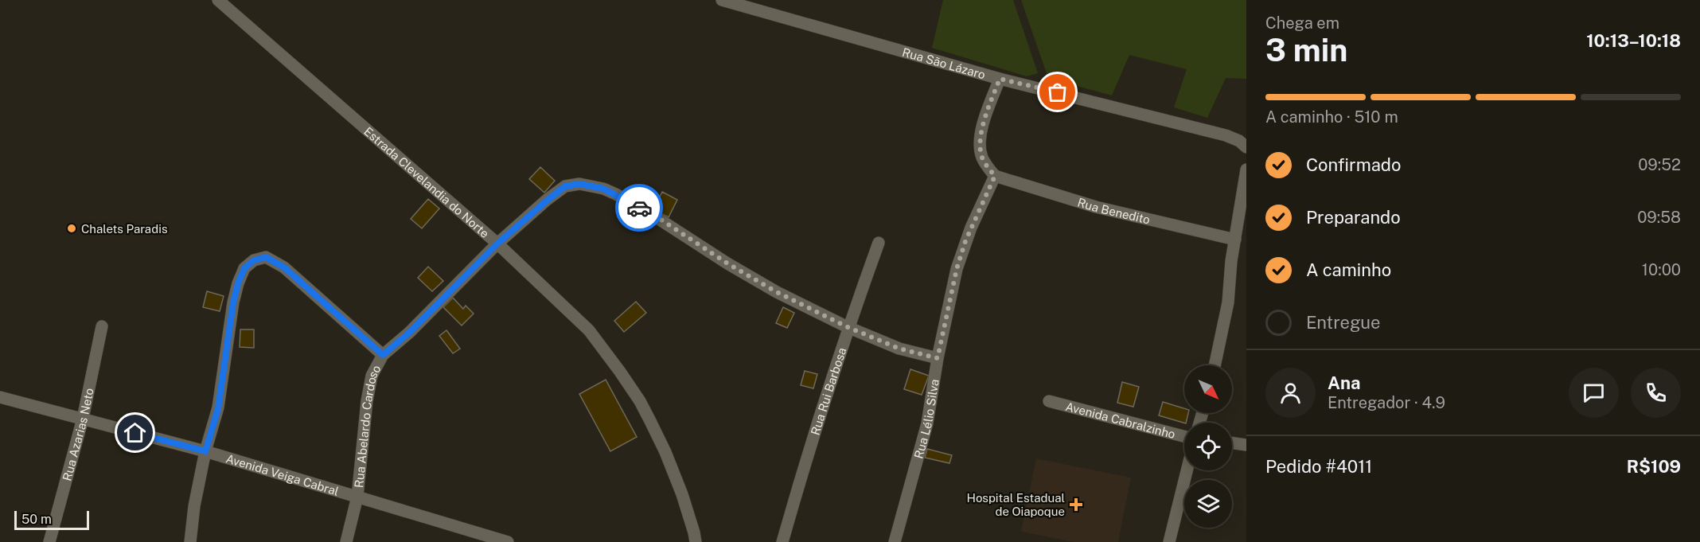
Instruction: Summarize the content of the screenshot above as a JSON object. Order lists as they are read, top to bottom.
{
  "streets": {
    "street": [
      "Rua São Lázaro",
      "Estrada Clevelandia do Norte",
      "Rua Benedito",
      "Rua Rui Barbosa",
      "Rua Lélio Silva",
      "Avenida Cabralzinho",
      "Rua Abelardo Cardoso",
      "Rua Azarias Neto",
      "Avenida Veiga Cabral"
    ]
  },
  "crossings": [
    ["Estrada Clevelandia do Norte", "Rua Abelardo Cardoso"],
    ["Rua Benedito", "Rua Lélio Silva"],
    ["Rua Rui Barbosa", "Rua Abelardo Cardoso"],
    ["Rua Abelardo Cardoso", "Avenida Veiga Cabral"],
    ["Rua Azarias Neto", "Avenida Veiga Cabral"]
  ],
  "places": {
    "other": ["Chalets Paradis"],
    "health": ["Hospital Estadual de Oiapoque"]
  },
  "scale_bar": "50 m",
  "north": "bottom right",
  "page": {
    "heading": ["3 min", "Chega em", "10:13–10:18"],
    "panel": [
      "Ana",
      "Entregador · 4.9",
      "Pedido #4011",
      "R$109"
    ],
    "bar": "A caminho · 510 m",
    "list": [
      ["Confirmado", "09:52"],
      ["Preparando", "09:58"],
      ["A caminho", "10:00"],
      "Entregue"
    ],
    "scale": "50 m"
  }
}
